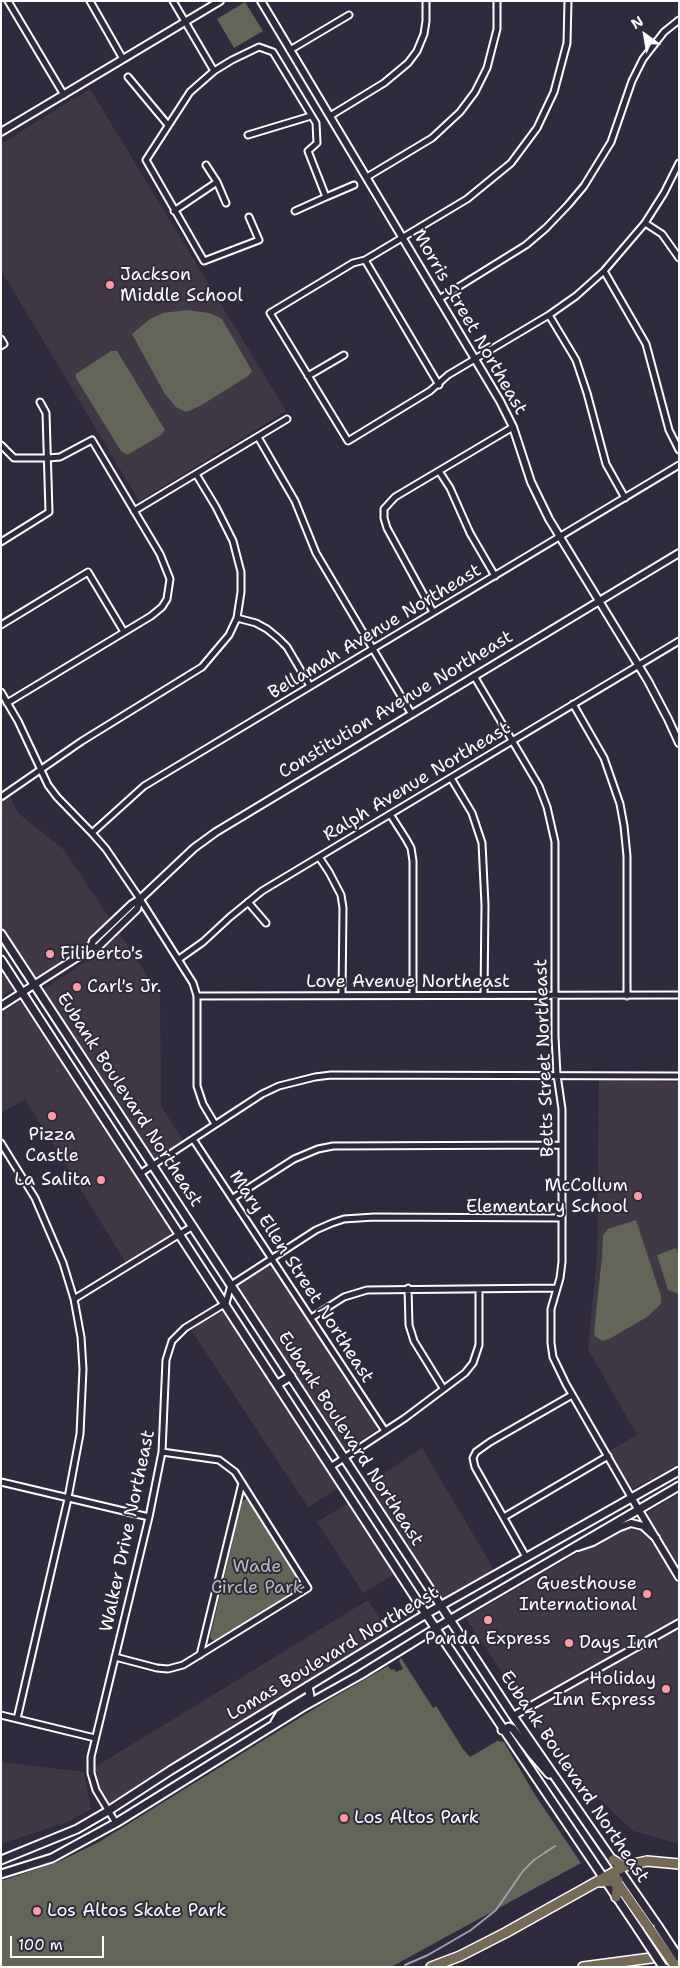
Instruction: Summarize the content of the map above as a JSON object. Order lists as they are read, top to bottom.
{
  "streets": {
    "main road": ["Eubank Boulevard Northeast", "Lomas Boulevard Northeast"],
    "street": [
      "Morris Street Northeast",
      "Bellamah Avenue Northeast",
      "Constitution Avenue Northeast",
      "Ralph Avenue Northeast",
      "Love Avenue Northeast",
      "Betts Street Northeast",
      "Mary Ellen Street Northeast",
      "Walker Drive Northeast"
    ]
  },
  "crossings": [
    ["Morris Street Northeast", "Bellamah Avenue Northeast"],
    ["Morris Street Northeast", "Constitution Avenue Northeast"],
    ["Morris Street Northeast", "Ralph Avenue Northeast"],
    ["Constitution Avenue Northeast", "Betts Street Northeast"],
    ["Constitution Avenue Northeast", "Eubank Boulevard Northeast"],
    ["Ralph Avenue Northeast", "Betts Street Northeast"],
    ["Love Avenue Northeast", "Betts Street Northeast"],
    ["Betts Street Northeast", "Lomas Boulevard Northeast"],
    ["Eubank Boulevard Northeast", "Walker Drive Northeast"],
    ["Eubank Boulevard Northeast", "Lomas Boulevard Northeast"],
    ["Walker Drive Northeast", "Lomas Boulevard Northeast"]
  ],
  "parks": ["Wade Circle Park"],
  "places": [
    "Jackson Middle School",
    "Filiberto's",
    "Carl's Jr.",
    "Pizza Castle",
    "La Salita",
    "McCollum Elementary School",
    "Guesthouse International",
    "Panda Express",
    "Days Inn",
    "Holiday Inn Express",
    "Los Altos Park",
    "Los Altos Skate Park"
  ],
  "scale_bar": "100 m",
  "north": "top left"
}
